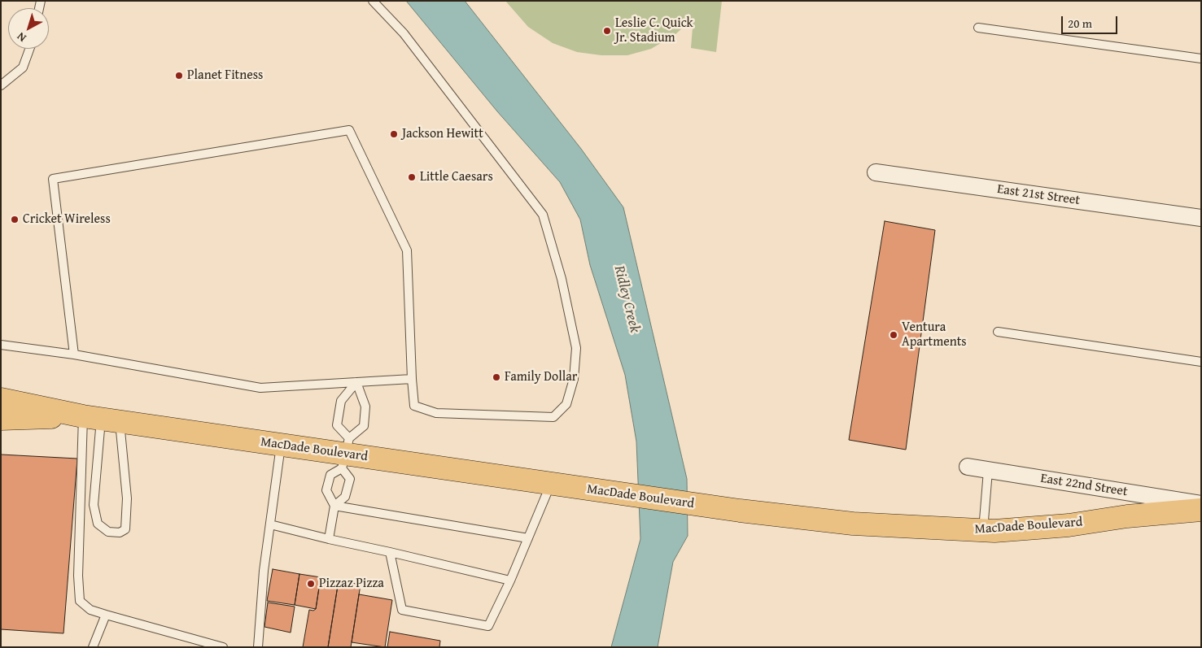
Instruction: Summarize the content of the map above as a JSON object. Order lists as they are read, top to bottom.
{
  "streets": {
    "main road": ["MacDade Boulevard"],
    "street": ["East 21st Street", "East 22nd Street"]
  },
  "water": ["Ridley Creek"],
  "places": [
    "Leslie C. Quick Jr. Stadium",
    "Planet Fitness",
    "Jackson Hewitt",
    "Little Caesars",
    "Cricket Wireless",
    "Ventura Apartments",
    "Family Dollar",
    "Pizzaz Pizza"
  ],
  "scale_bar": "20 m",
  "north": "bottom left"
}
